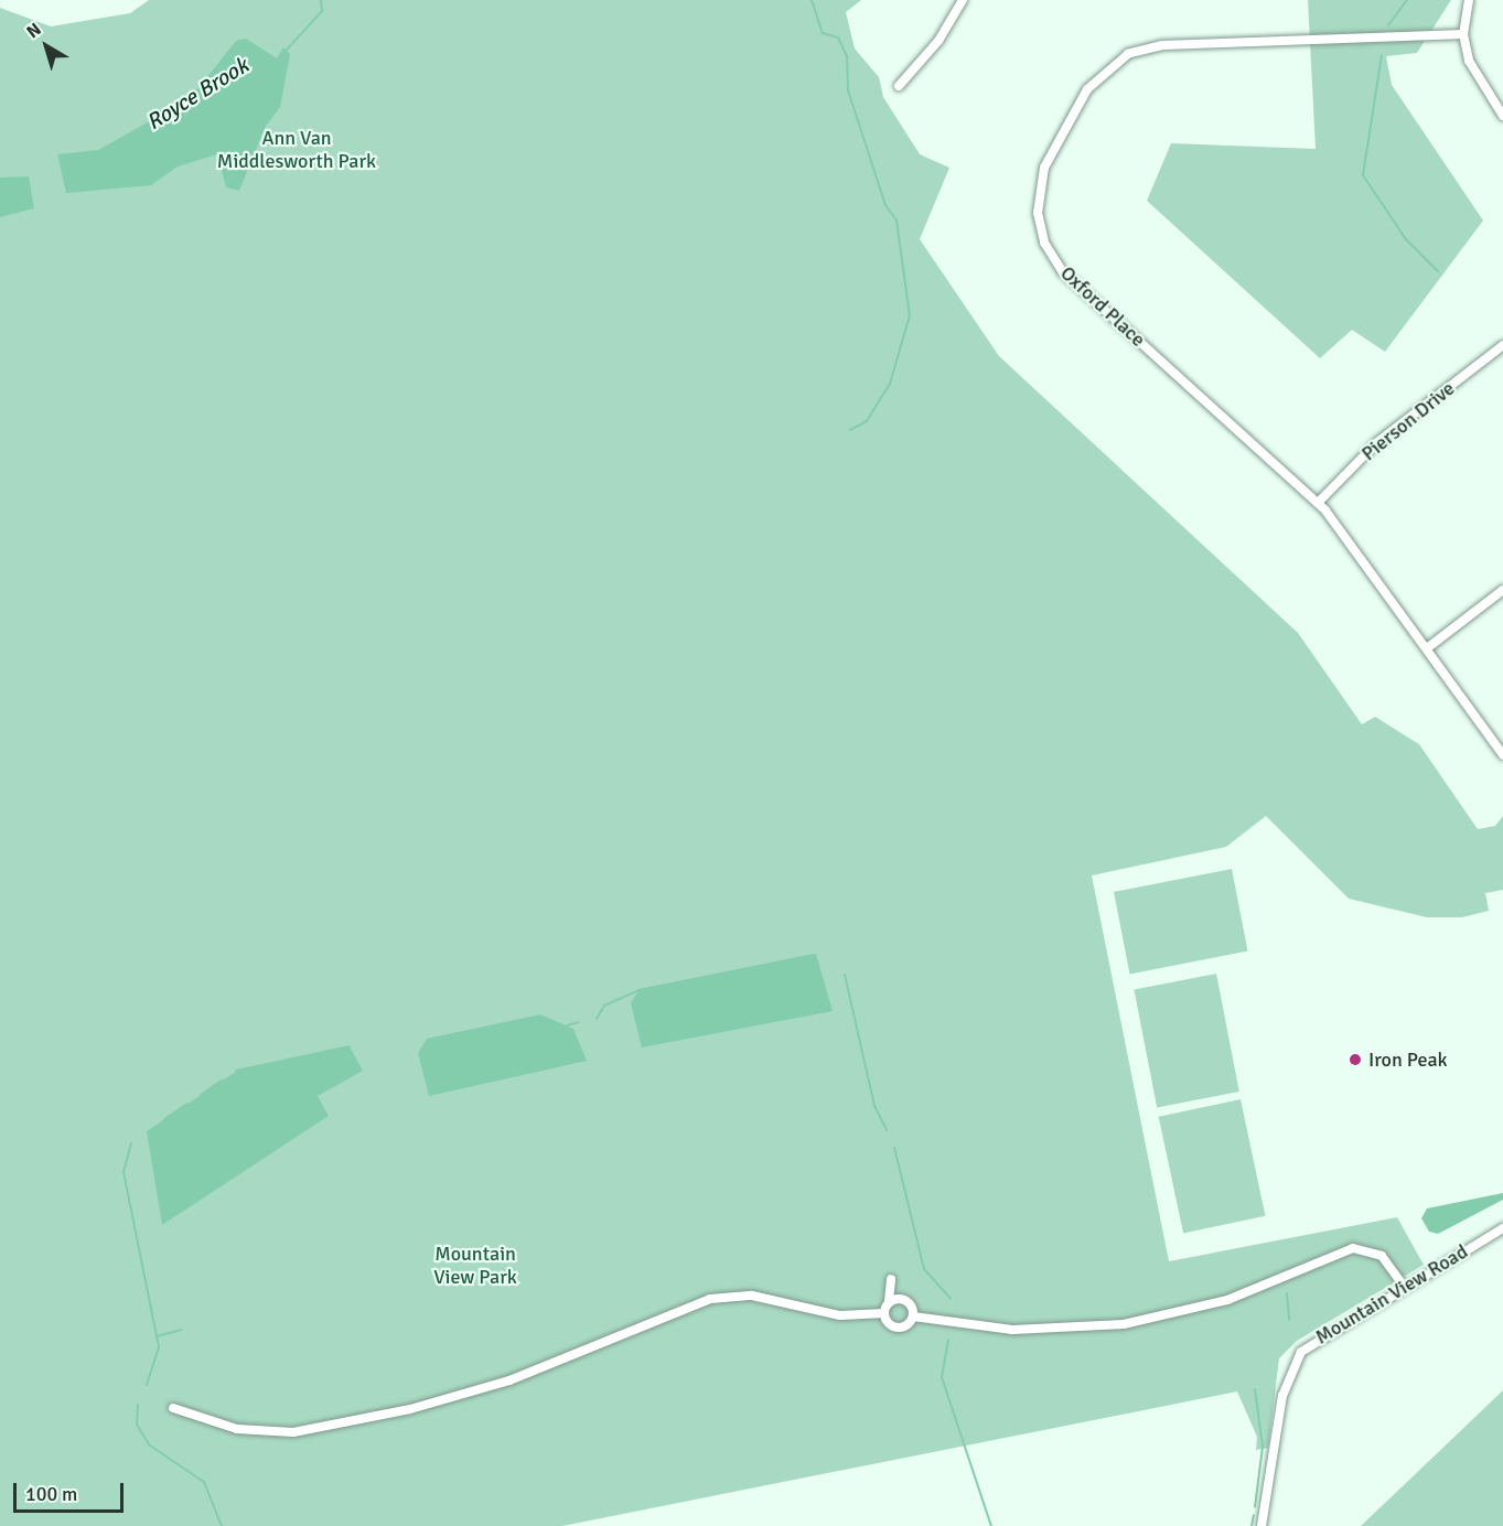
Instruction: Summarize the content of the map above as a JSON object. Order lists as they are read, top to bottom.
{
  "streets": {
    "street": ["Oxford Place", "Pierson Drive", "Mountain View Road"]
  },
  "crossings": [
    ["Oxford Place", "Pierson Drive"]
  ],
  "water": ["Royce Brook"],
  "parks": ["Ann Van Middlesworth Park", "Mountain View Park"],
  "places": ["Iron Peak"],
  "scale_bar": "100 m",
  "north": "top left"
}
